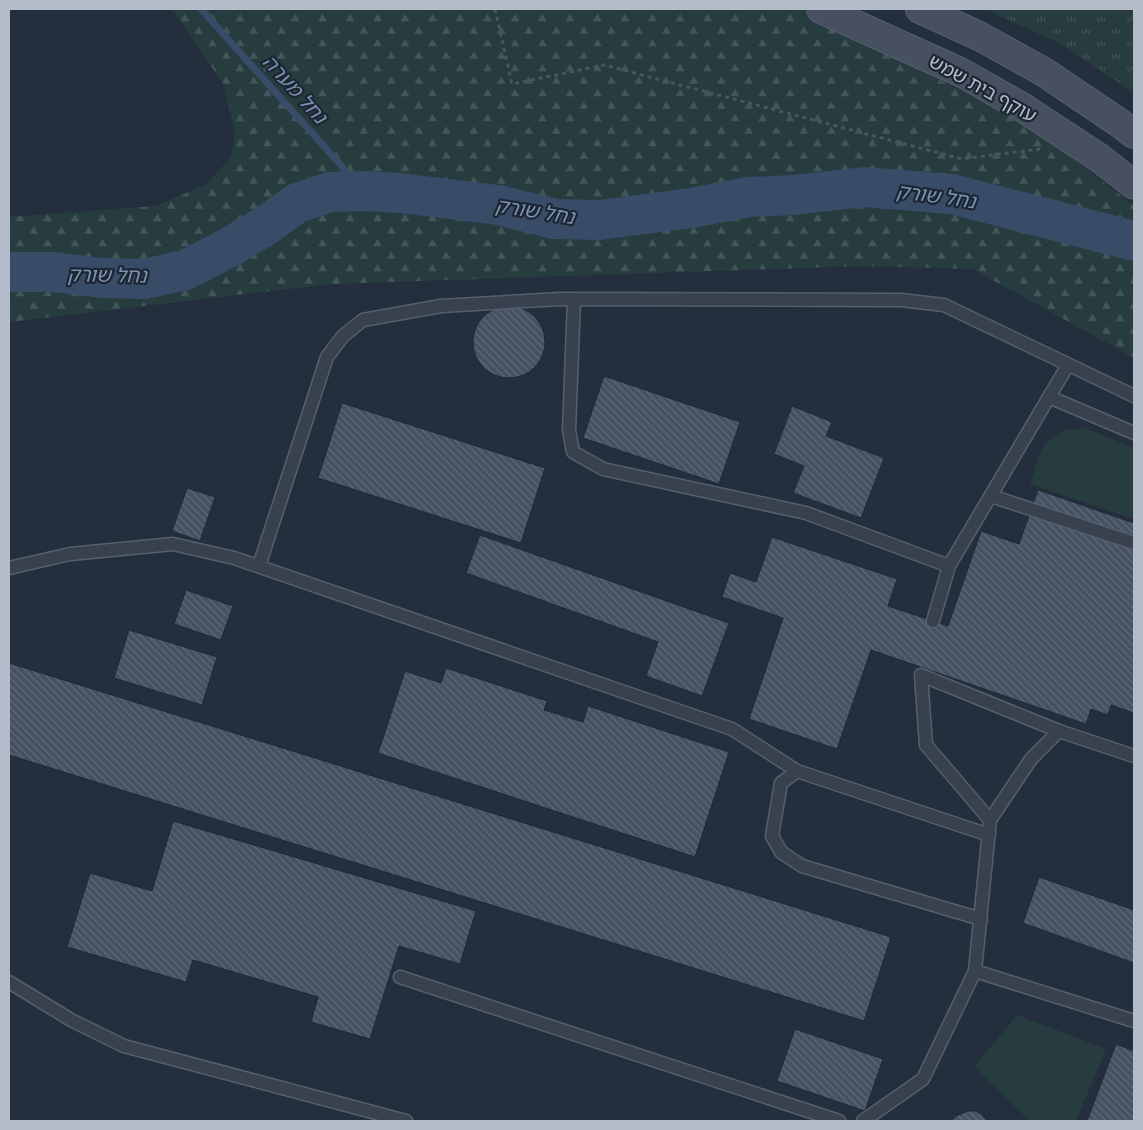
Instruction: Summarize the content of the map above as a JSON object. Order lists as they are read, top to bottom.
{
  "streets": {
    "main road": ["עוקף בית שמש"]
  },
  "water": ["נחל מערה", "נחל שורק"]
}
